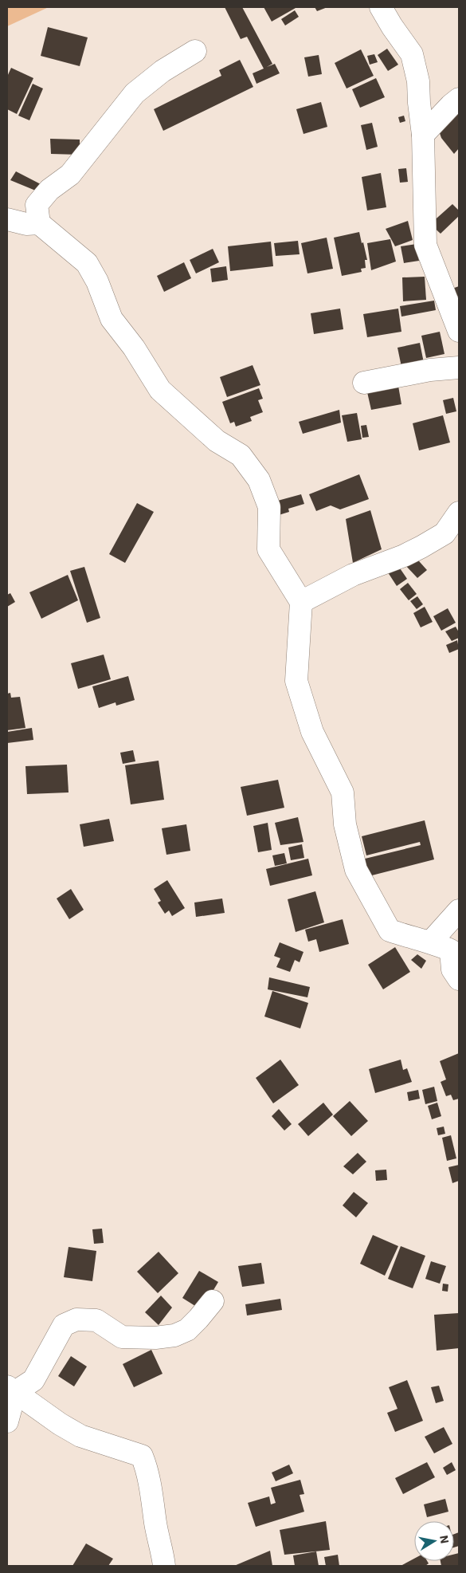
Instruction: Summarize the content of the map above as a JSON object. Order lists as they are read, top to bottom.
{
  "north": "right"
}
